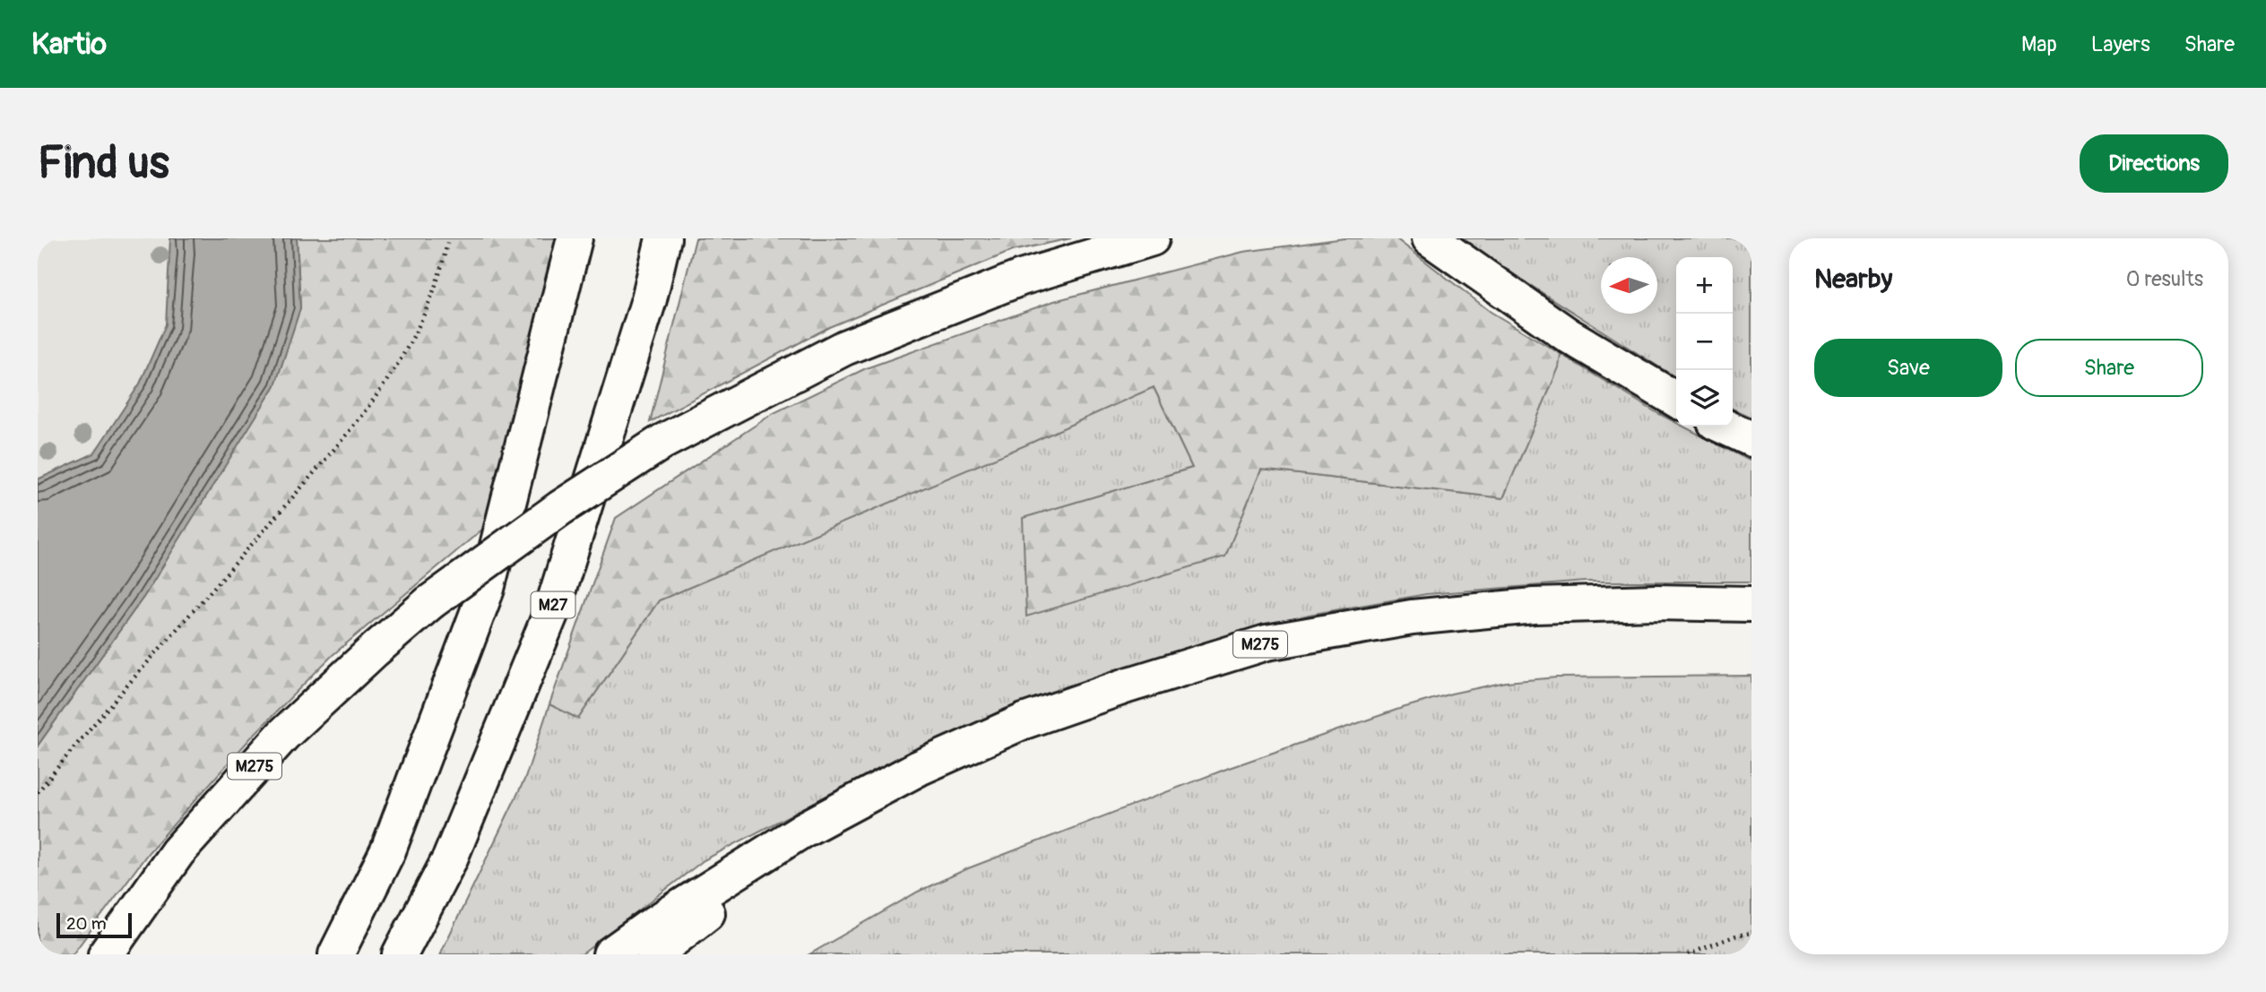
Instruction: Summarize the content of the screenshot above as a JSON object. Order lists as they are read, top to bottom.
{
  "streets": {
    "highway": ["M27", "M275"]
  },
  "scale_bar": "20 m",
  "north": "left",
  "page": {
    "header": "Kartio",
    "nav": ["Map", "Layers", "Share"],
    "buttons": [
      "Directions",
      ["Save", "Share"]
    ],
    "title": "Find us",
    "heading": ["Nearby", "0 results"],
    "map_buttons": ["+", "−"],
    "scale": "20 m"
  }
}
